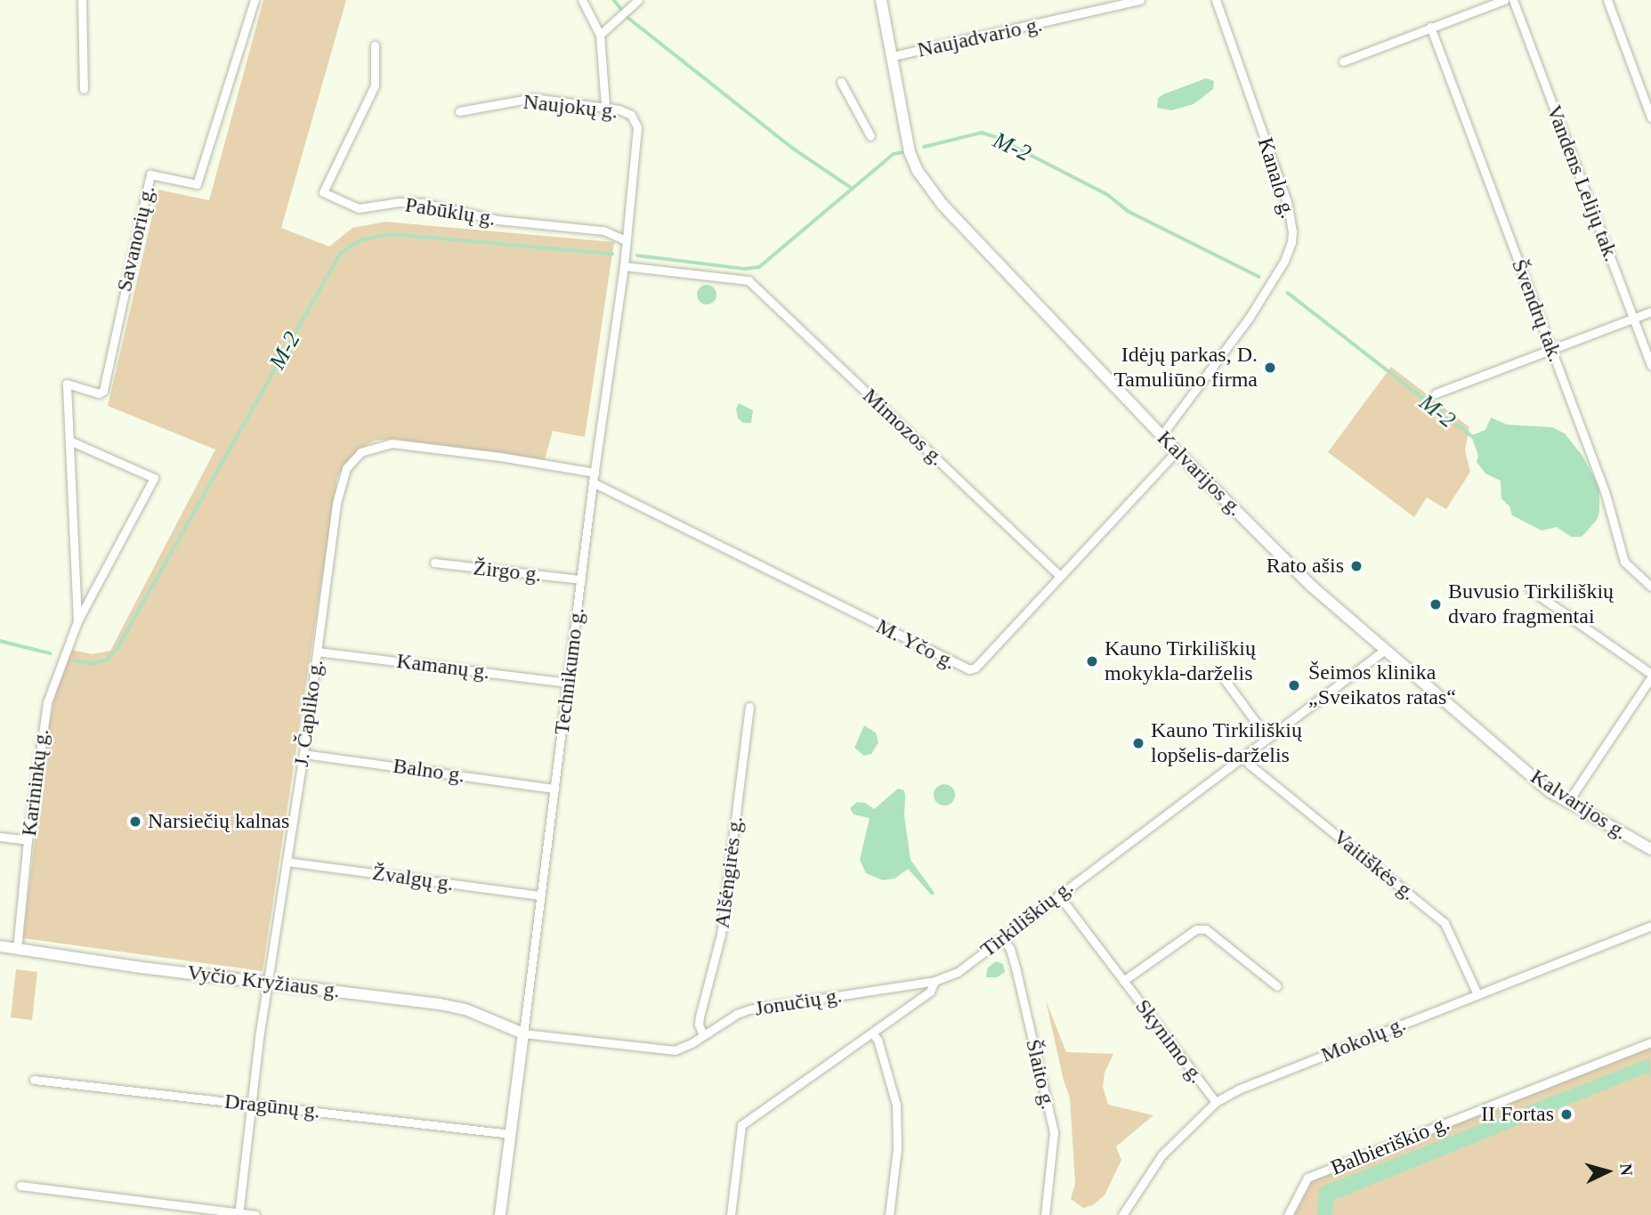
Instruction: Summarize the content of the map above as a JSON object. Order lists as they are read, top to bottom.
{
  "streets": {
    "main road": ["Kalvarijos g.", "Technikumo g.", "Vyčio Kryžiaus g."],
    "street": [
      "Naujadvario g.",
      "Naujokų g.",
      "Kanalo g.",
      "Vandens Lelijų tak.",
      "Pabūklų g.",
      "Savanorių g.",
      "Švendrų tak.",
      "Mimozos g.",
      "Žirgo g.",
      "M. Yčo g.",
      "Kamanų g.",
      "J. Čapliko g.",
      "Balno g.",
      "Karininkų g.",
      "Vaitiškės g.",
      "Alšėngirės g.",
      "Žvalgų g.",
      "Tirkiliškių g.",
      "Jonučių g.",
      "Mokolų g.",
      "Skynimo g.",
      "Šlaito g.",
      "Dragūnų g.",
      "Balbieriškio g."
    ]
  },
  "crossings": [
    ["Naujadvario g.", "Kalvarijos g."],
    ["Naujokų g.", "Technikumo g."],
    ["Kanalo g.", "Kalvarijos g."],
    ["Pabūklų g.", "Technikumo g."],
    ["Savanorių g.", "Karininkų g."],
    ["Mimozos g.", "M. Yčo g."],
    ["Mimozos g.", "Technikumo g."],
    ["Kalvarijos g.", "M. Yčo g."],
    ["Kalvarijos g.", "Tirkiliškių g."],
    ["Žirgo g.", "Technikumo g."],
    ["M. Yčo g.", "Technikumo g."],
    ["Kamanų g.", "Technikumo g."],
    ["Kamanų g.", "J. Čapliko g."],
    ["Technikumo g.", "J. Čapliko g."],
    ["Technikumo g.", "Balno g."],
    ["Technikumo g.", "Žvalgų g."],
    ["Technikumo g.", "Vyčio Kryžiaus g."],
    ["Technikumo g.", "Jonučių g."],
    ["Technikumo g.", "Dragūnų g."],
    ["J. Čapliko g.", "Balno g."],
    ["J. Čapliko g.", "Žvalgų g."],
    ["J. Čapliko g.", "Vyčio Kryžiaus g."],
    ["J. Čapliko g.", "Dragūnų g."],
    ["Karininkų g.", "Vyčio Kryžiaus g."],
    ["Vaitiškės g.", "Tirkiliškių g."],
    ["Vaitiškės g.", "Mokolų g."],
    ["Alšėngirės g.", "Jonučių g."],
    ["Tirkiliškių g.", "Jonučių g."],
    ["Tirkiliškių g.", "Skynimo g."],
    ["Tirkiliškių g.", "Šlaito g."],
    ["Vyčio Kryžiaus g.", "Jonučių g."],
    ["Mokolų g.", "Skynimo g."]
  ],
  "water": ["M-2"],
  "places": [
    "Idėjų parkas, D. Tamuliūno firma",
    "Rato ašis",
    "Buvusio Tirkiliškių dvaro fragmentai",
    "Kauno Tirkiliškių mokykla-darželis",
    "Šeimos klinika „Sveikatos ratas“",
    "Kauno Tirkiliškių lopšelis-darželis",
    "Narsiečių kalnas",
    "II Fortas"
  ],
  "north": "right"
}
